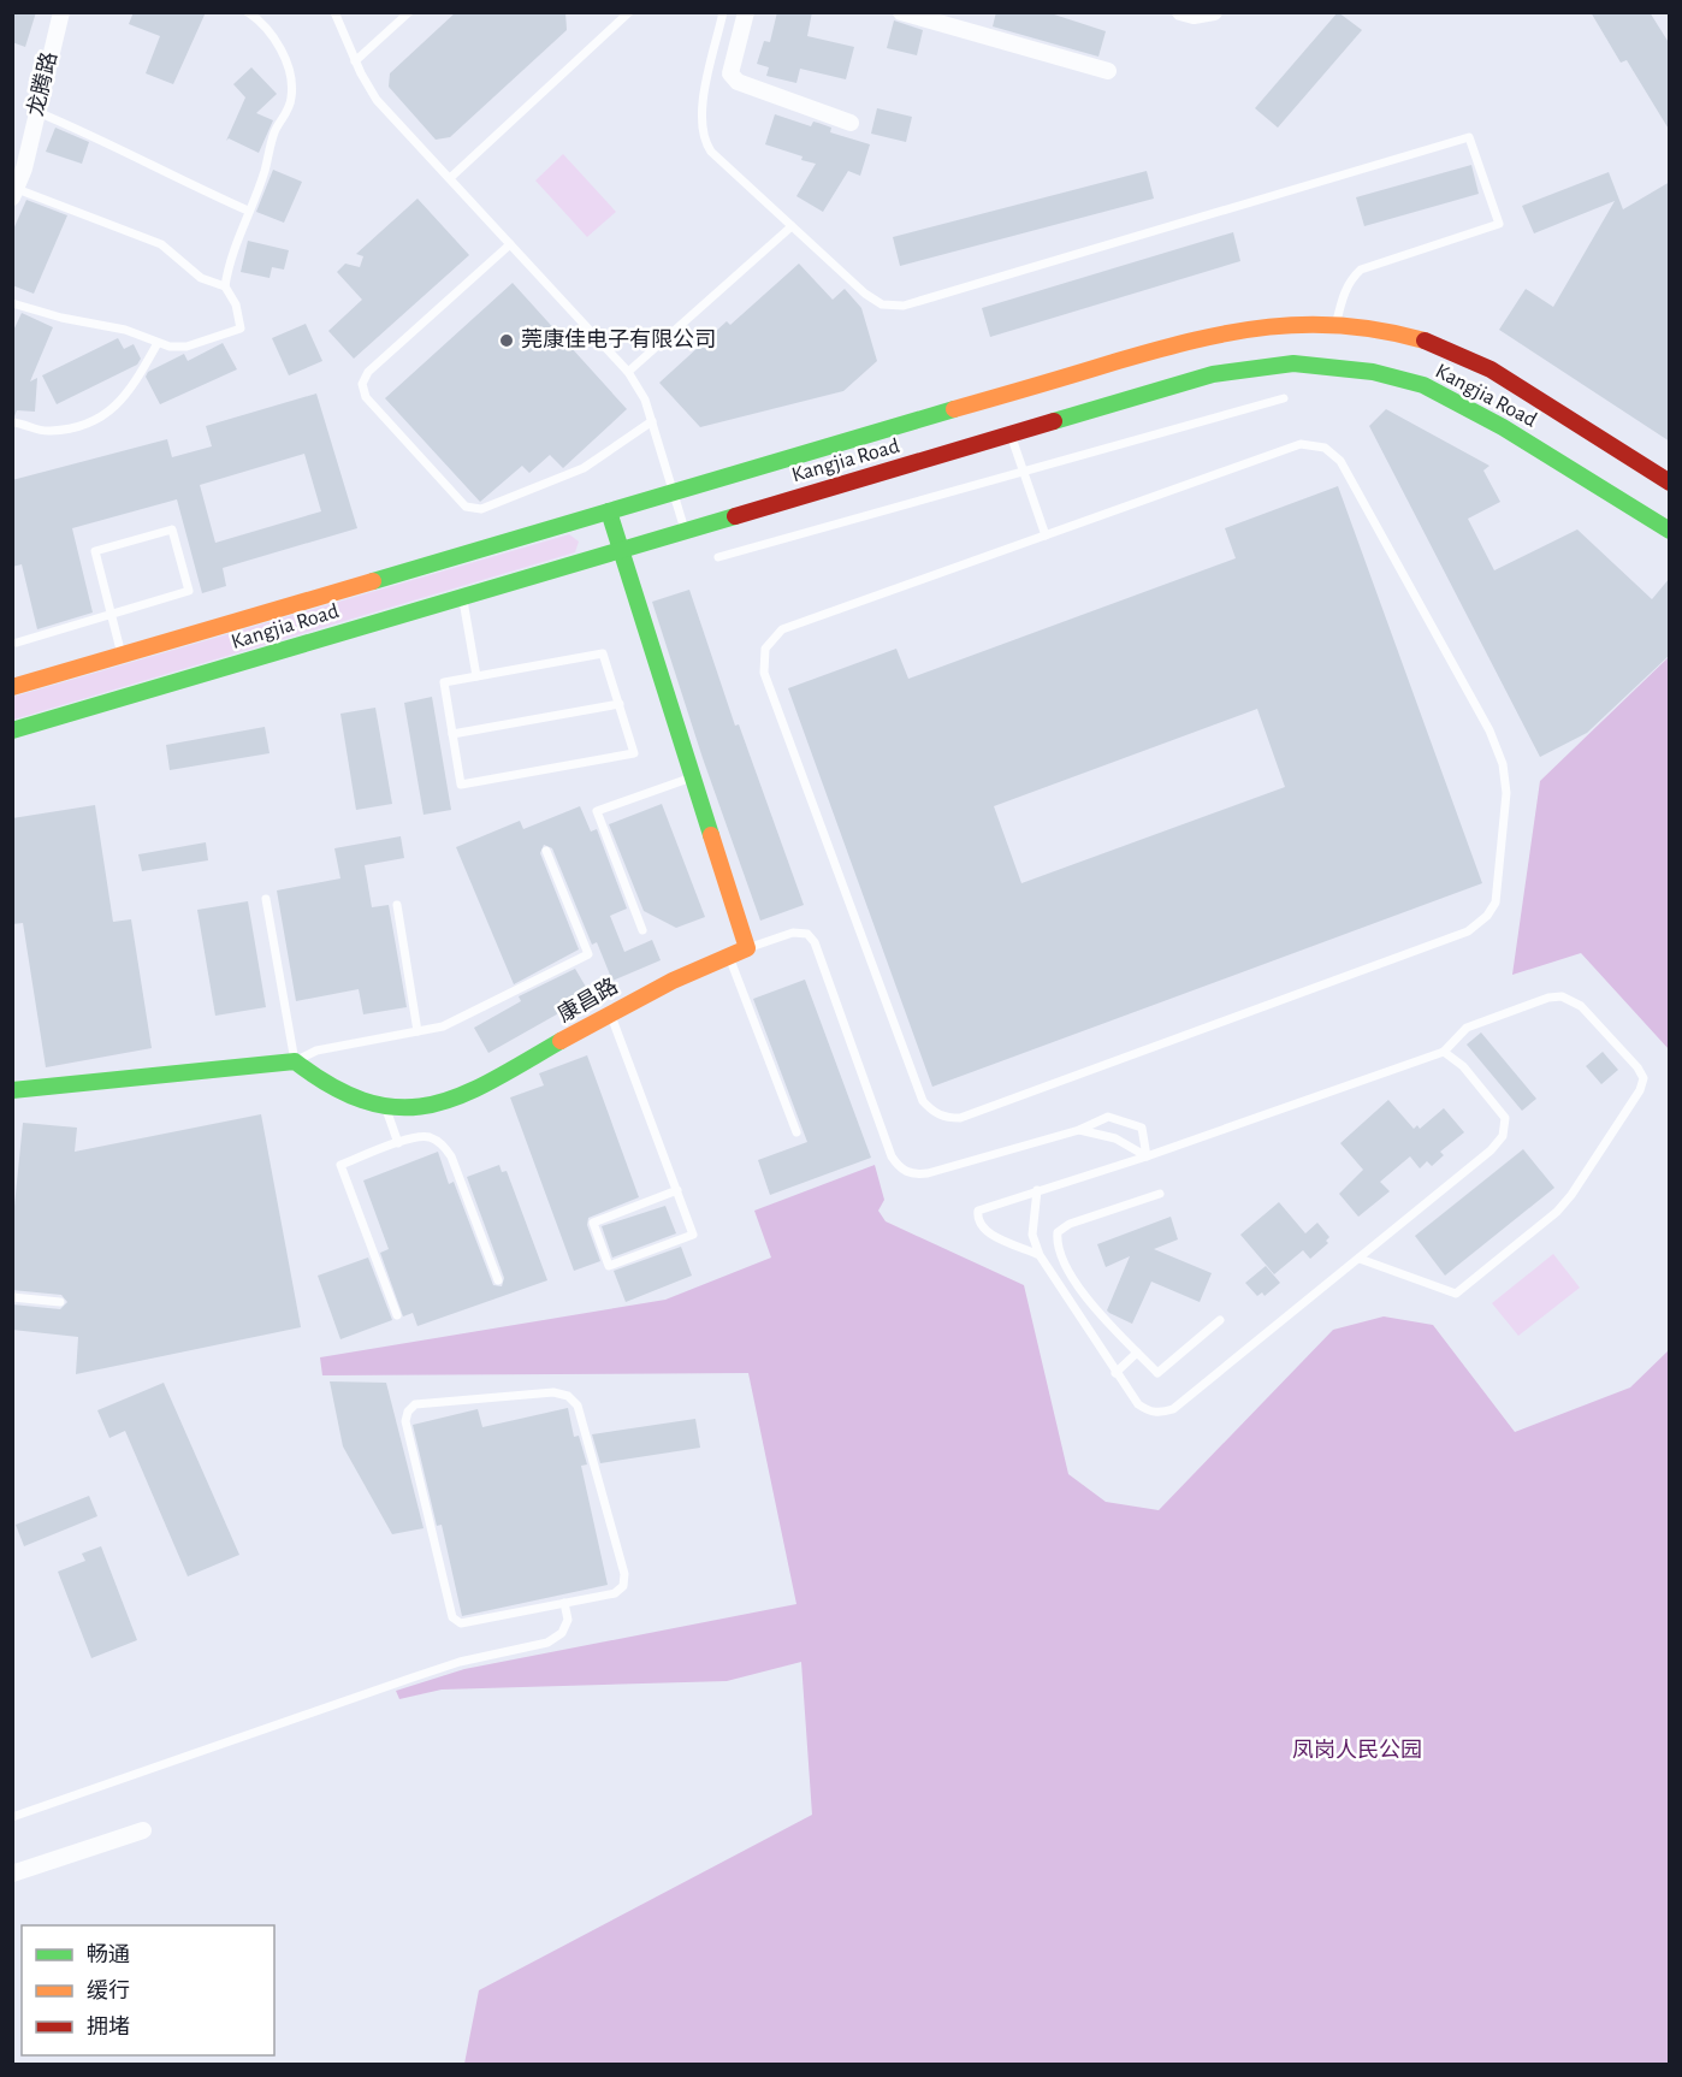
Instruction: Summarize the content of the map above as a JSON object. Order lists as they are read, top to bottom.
{
  "streets": {
    "street": ["龙腾路", "Kangjia Road", "康昌路"]
  },
  "parks": ["凤岗人民公园"],
  "places": ["莞康佳电子有限公司"],
  "legend": ["畅通", "缓行", "拥堵"]
}
